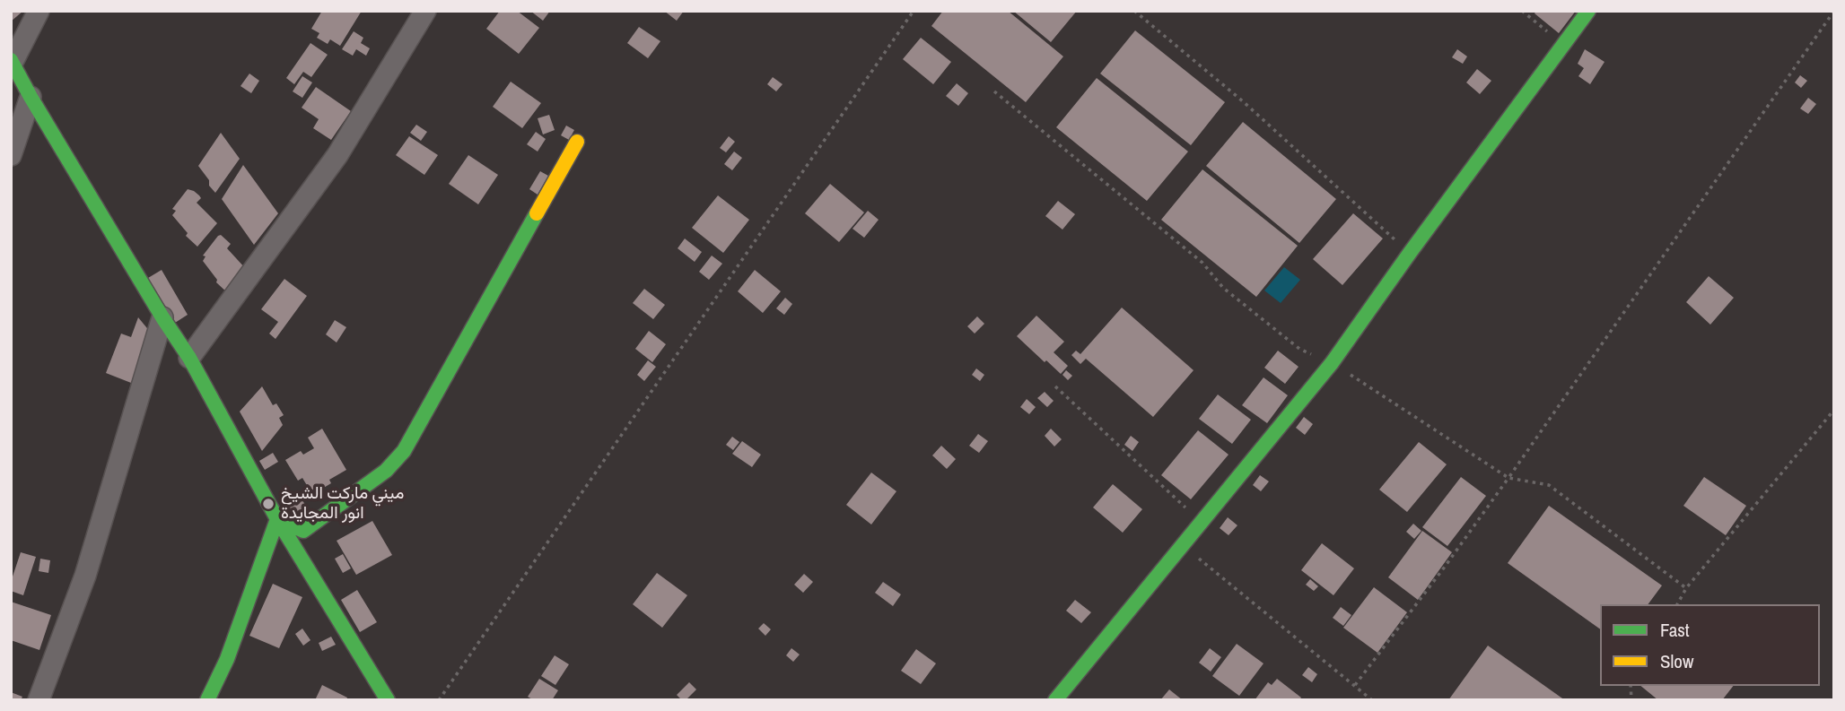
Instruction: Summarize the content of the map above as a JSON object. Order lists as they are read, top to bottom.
{
  "places": ["ميني ماركت الشيخ انور المجايدة"],
  "legend": ["Fast", "Slow"]
}
